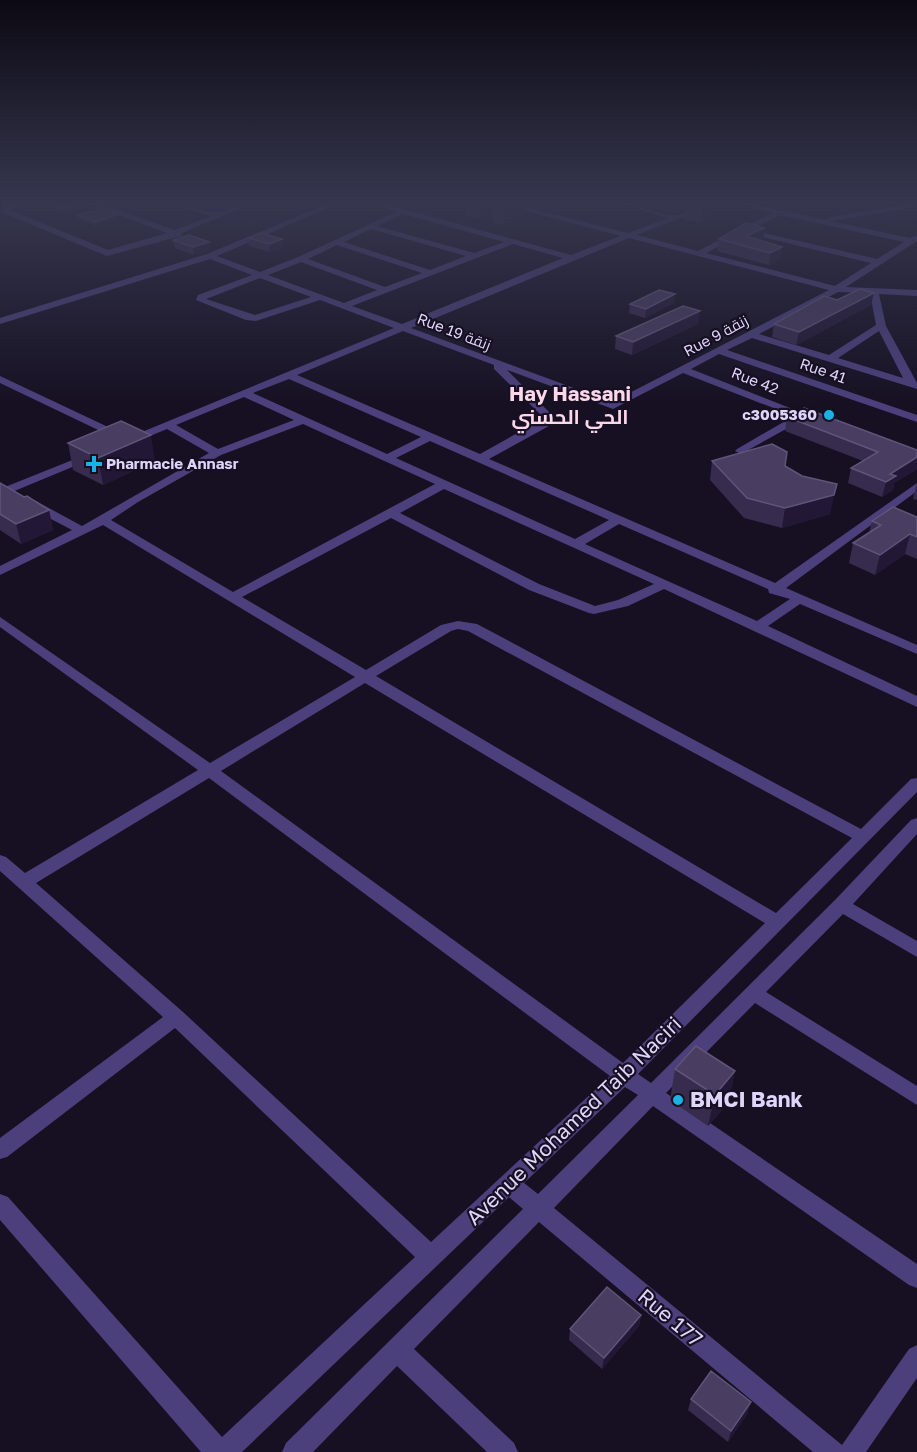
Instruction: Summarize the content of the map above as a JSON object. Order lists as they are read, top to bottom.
{
  "streets": {
    "street": [
      "Rue 19 زنقة",
      "Rue 9 زنقة",
      "Rue 41",
      "Rue 42",
      "Avenue Mohamed Taib Naciri",
      "Rue 177"
    ]
  },
  "crossings": [
    ["Rue 19 زنقة", "Rue 9 زنقة"],
    ["Rue 19 زنقة", "Rue 42"],
    ["Rue 9 زنقة", "Rue 41"],
    ["Rue 9 زنقة", "Rue 42"],
    ["Avenue Mohamed Taib Naciri", "Rue 177"]
  ],
  "districts": ["Hay Hassani الحي الحسني"],
  "places": {
    "other": ["c3005360", "BMCI Bank"],
    "health": ["Pharmacie Annasr"]
  }
}
